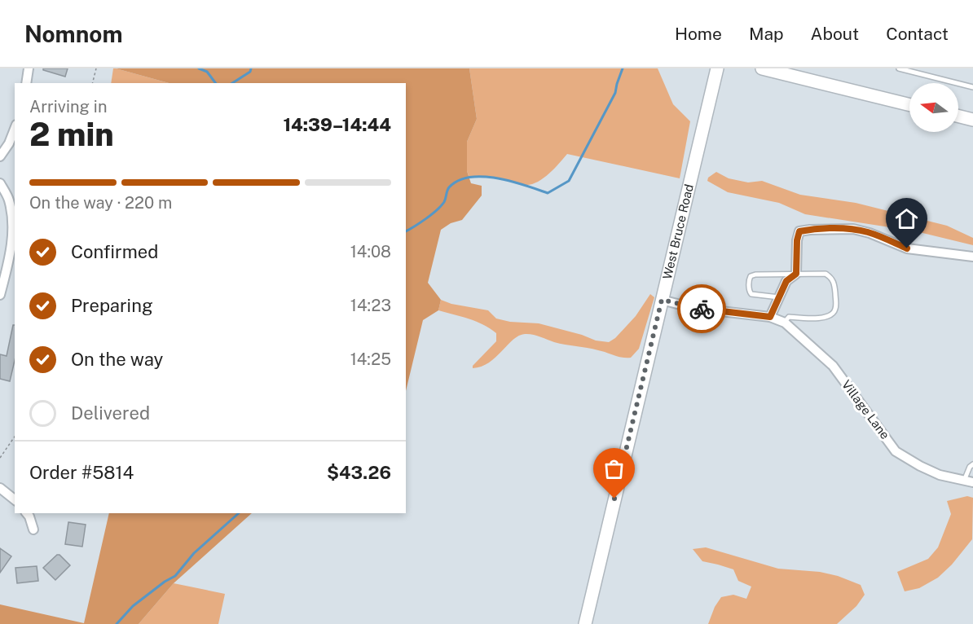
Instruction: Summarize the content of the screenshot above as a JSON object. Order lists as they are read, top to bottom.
{
  "streets": {
    "street": ["West Bruce Road", "Village Lane"]
  },
  "crossings": [
    ["West Bruce Road", "Village Lane"]
  ],
  "north": "left",
  "page": {
    "header": "Nomnom",
    "nav": [
      "Home",
      "Map",
      "About",
      "Contact"
    ],
    "heading": ["2 min", "Arriving in", "14:39–14:44"],
    "panel": ["Order #5814", "$43.26"],
    "bar": "On the way · 220 m",
    "list": [
      ["Confirmed", "14:08"],
      ["Preparing", "14:23"],
      ["On the way", "14:25"],
      "Delivered"
    ]
  }
}
